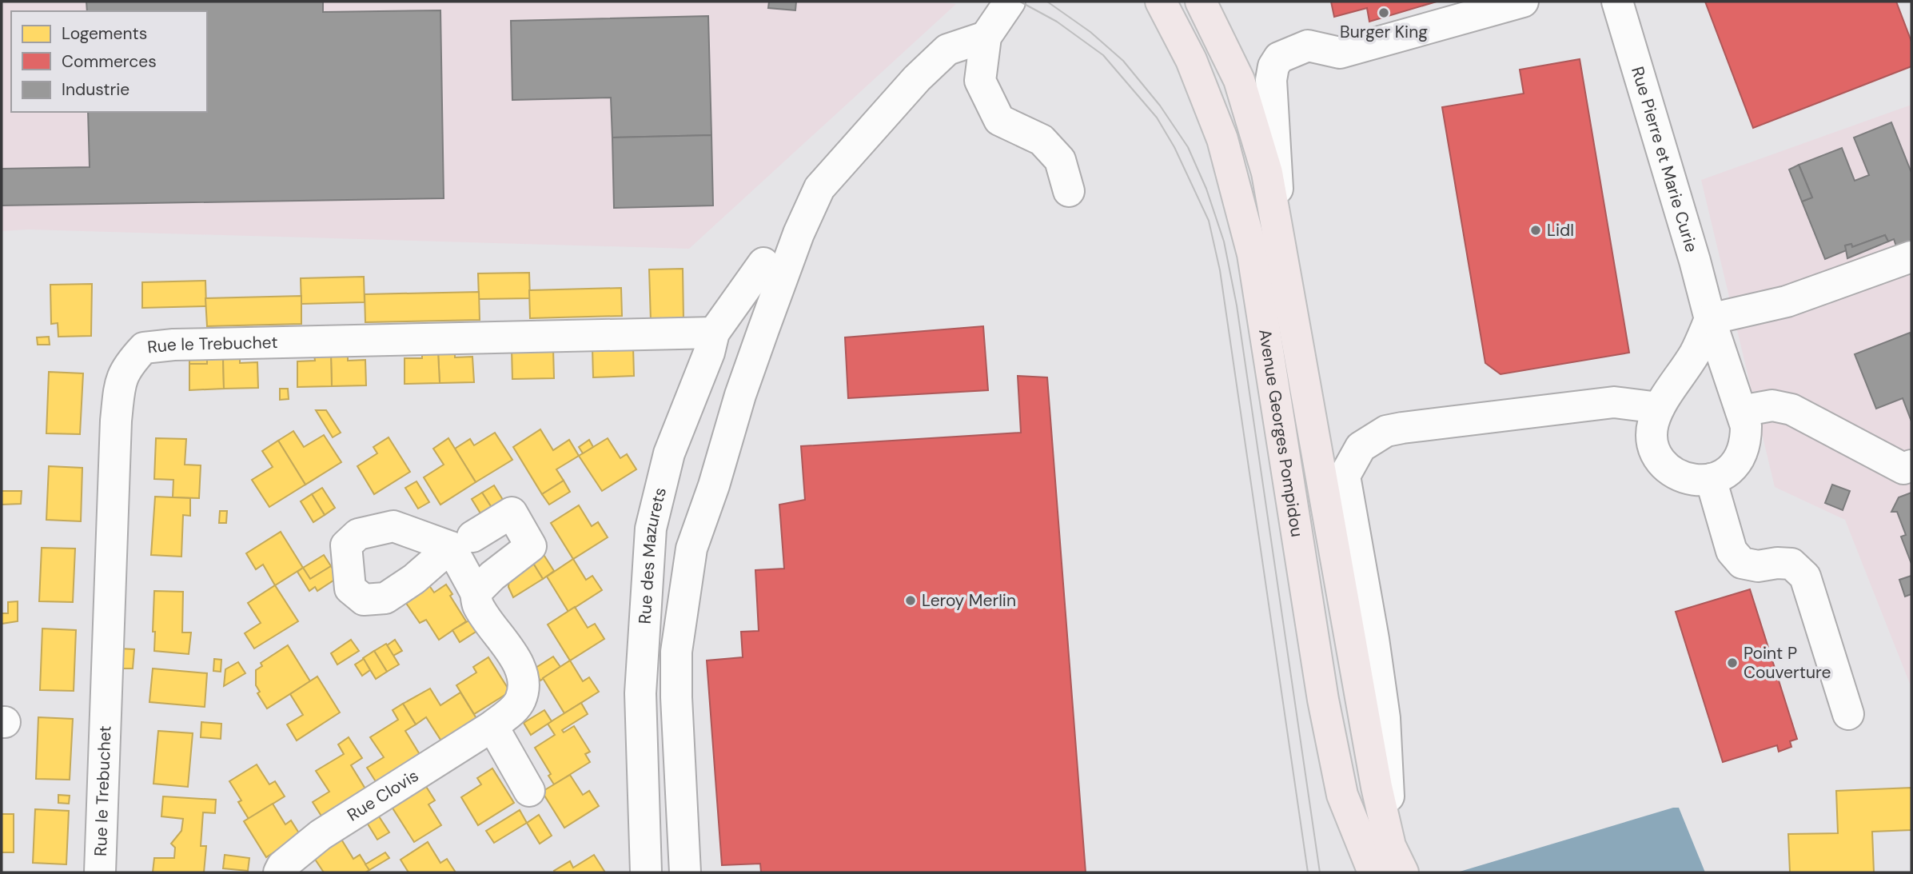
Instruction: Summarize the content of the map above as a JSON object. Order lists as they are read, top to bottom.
{
  "streets": {
    "main road": ["Avenue Georges Pompidou"],
    "street": [
      "Rue Pierre et Marie Curie",
      "Rue le Trebuchet",
      "Rue des Mazurets",
      "Rue Clovis"
    ]
  },
  "crossings": [
    ["Rue le Trebuchet", "Rue des Mazurets"]
  ],
  "places": [
    "Burger King",
    "Lidl",
    "Leroy Merlin",
    "Point P Couverture"
  ],
  "legend": ["Logements", "Commerces", "Industrie"]
}
